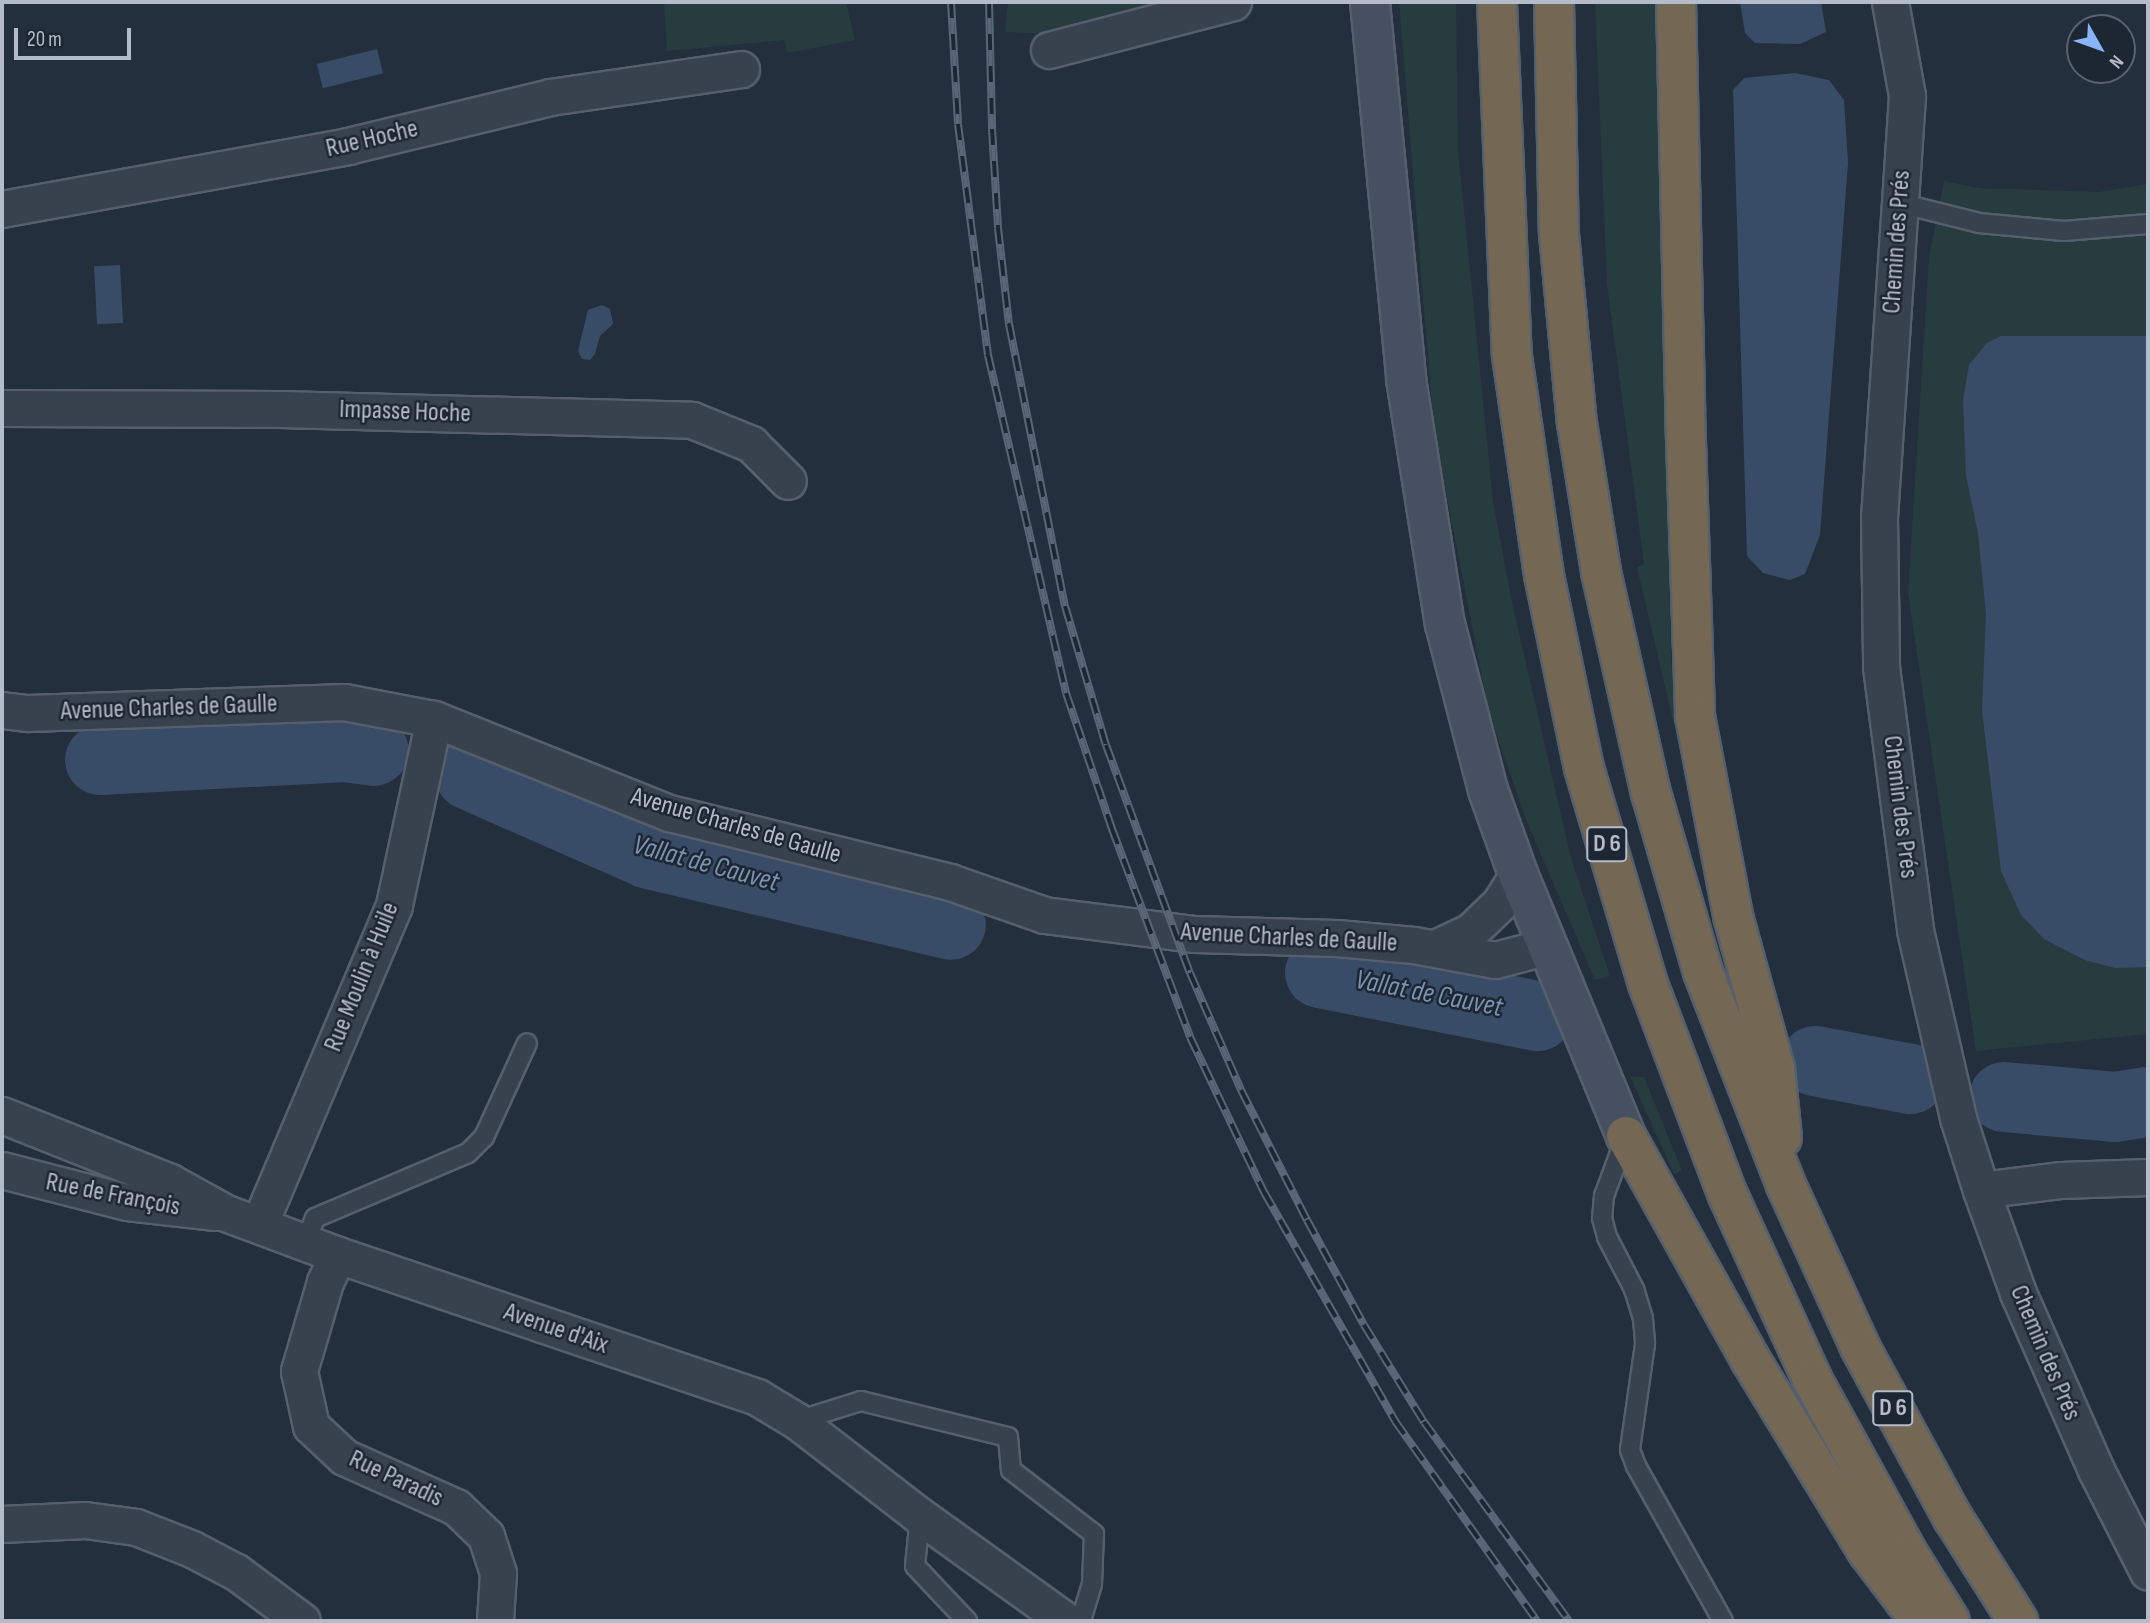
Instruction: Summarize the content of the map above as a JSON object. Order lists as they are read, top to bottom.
{
  "streets": {
    "highway": ["D 6"],
    "street": [
      "Rue Hoche",
      "Chemin des Prés",
      "Impasse Hoche",
      "Avenue Charles de Gaulle",
      "Rue Moulin à Huile",
      "Rue de François",
      "Avenue d'Aix",
      "Rue Paradis"
    ]
  },
  "crossings": [
    ["Avenue Charles de Gaulle", "Rue Moulin à Huile"],
    ["Rue Moulin à Huile", "Avenue d'Aix"],
    ["Rue de François", "Avenue d'Aix"],
    ["Avenue d'Aix", "Rue Paradis"]
  ],
  "water": ["Vallat de Cauvet"],
  "scale_bar": "20 m",
  "north": "bottom right"
}
